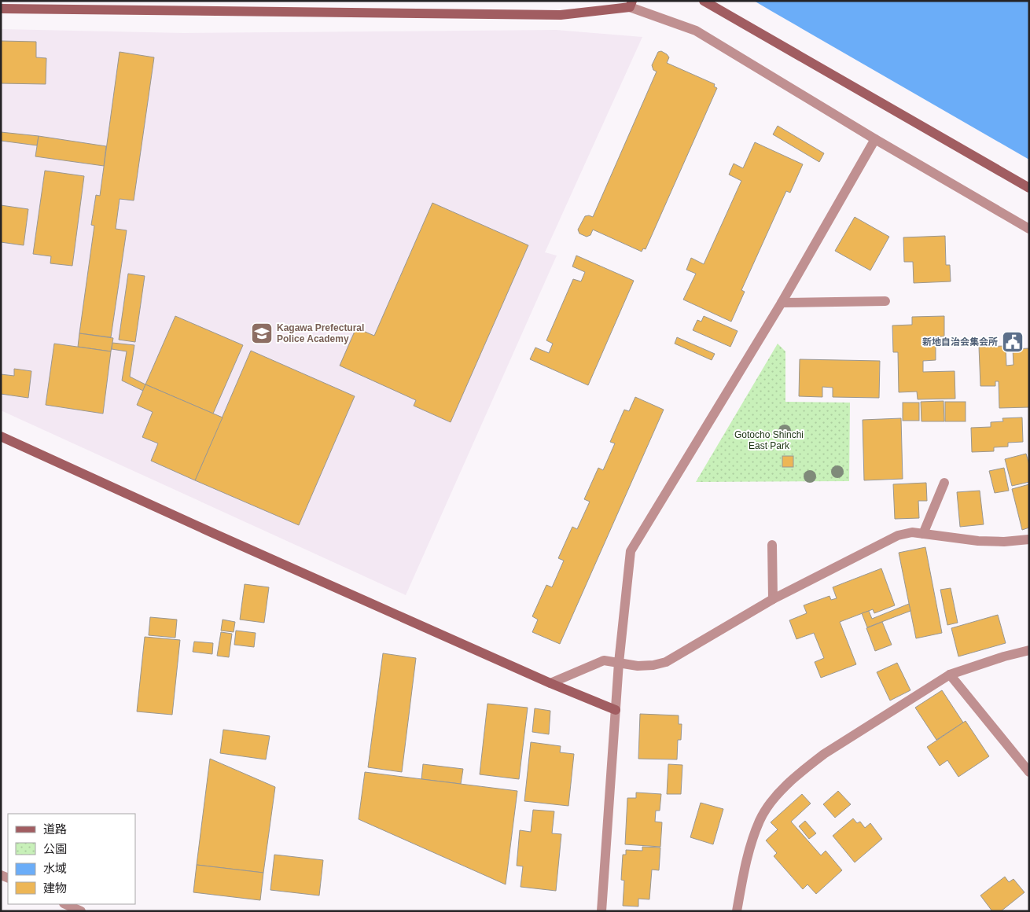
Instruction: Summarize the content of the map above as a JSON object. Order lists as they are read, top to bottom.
{
  "parks": ["Gotocho Shinchi East Park"],
  "places": {
    "school or university": ["Kagawa Prefectural Police Academy"],
    "public building": ["新地自治会集会所"]
  },
  "legend": [
    "道路",
    "公園",
    "水域",
    "建物"
  ]
}
